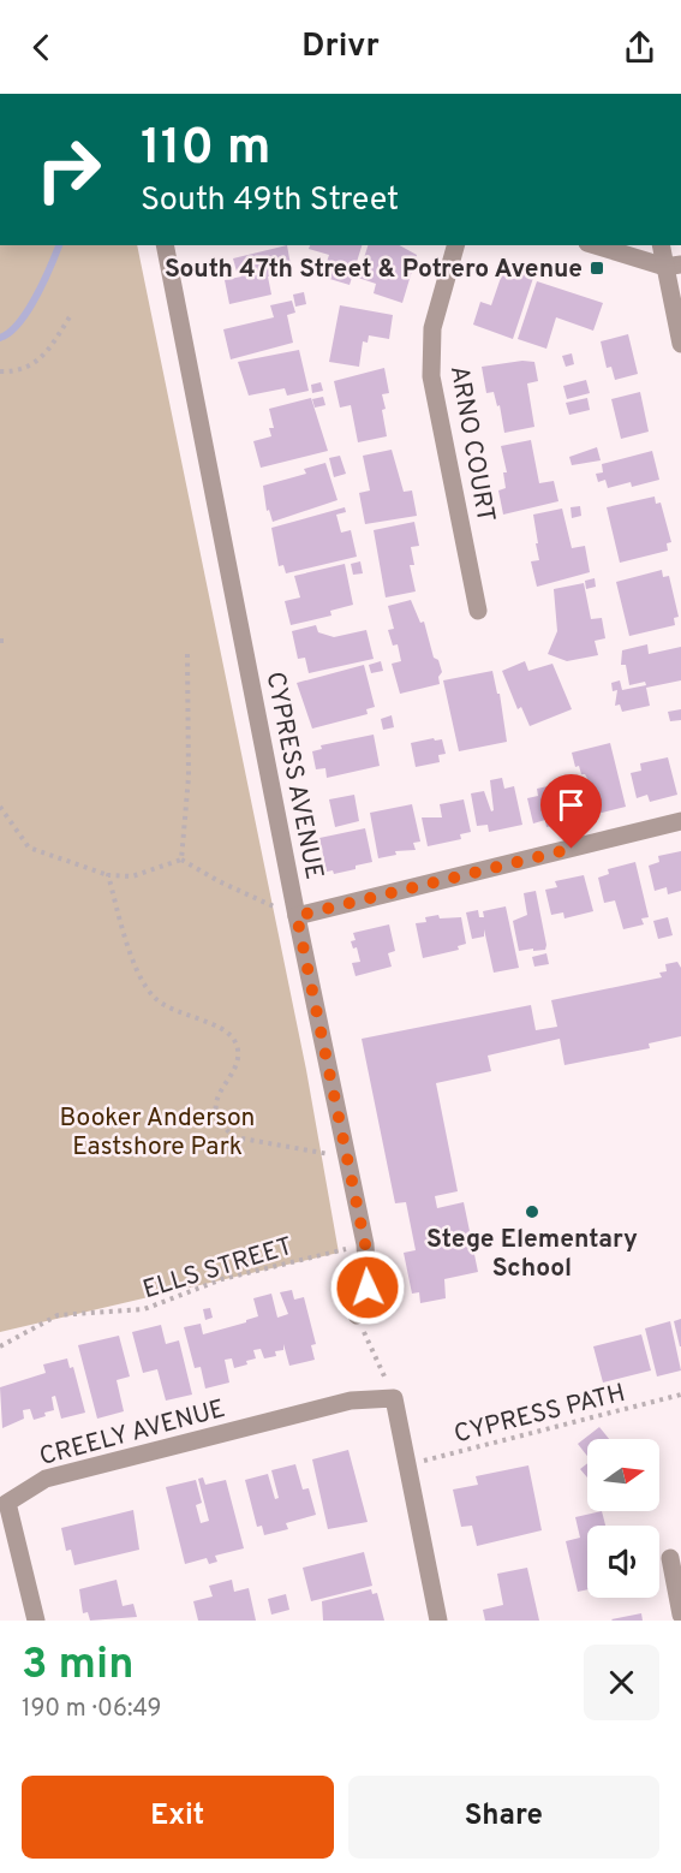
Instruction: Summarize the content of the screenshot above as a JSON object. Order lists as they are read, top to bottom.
{
  "streets": {
    "street": ["ARNO COURT", "CYPRESS AVENUE", "CREELY AVENUE"],
    "path": ["ELLS STREET", "CYPRESS PATH"]
  },
  "crossings": [
    ["CYPRESS AVENUE", "ELLS STREET"]
  ],
  "parks": ["Booker Anderson Eastshore Park"],
  "places": {
    "transit": ["South 47th Street & Potrero Avenue"],
    "other": ["Stege Elementary School"]
  },
  "north": "right",
  "page": {
    "header": "Drivr",
    "turn": ["110 m", "South 49th Street"],
    "heading": ["3 min", "190 m · 06:49"],
    "buttons": ["Exit", "Share"]
  }
}
